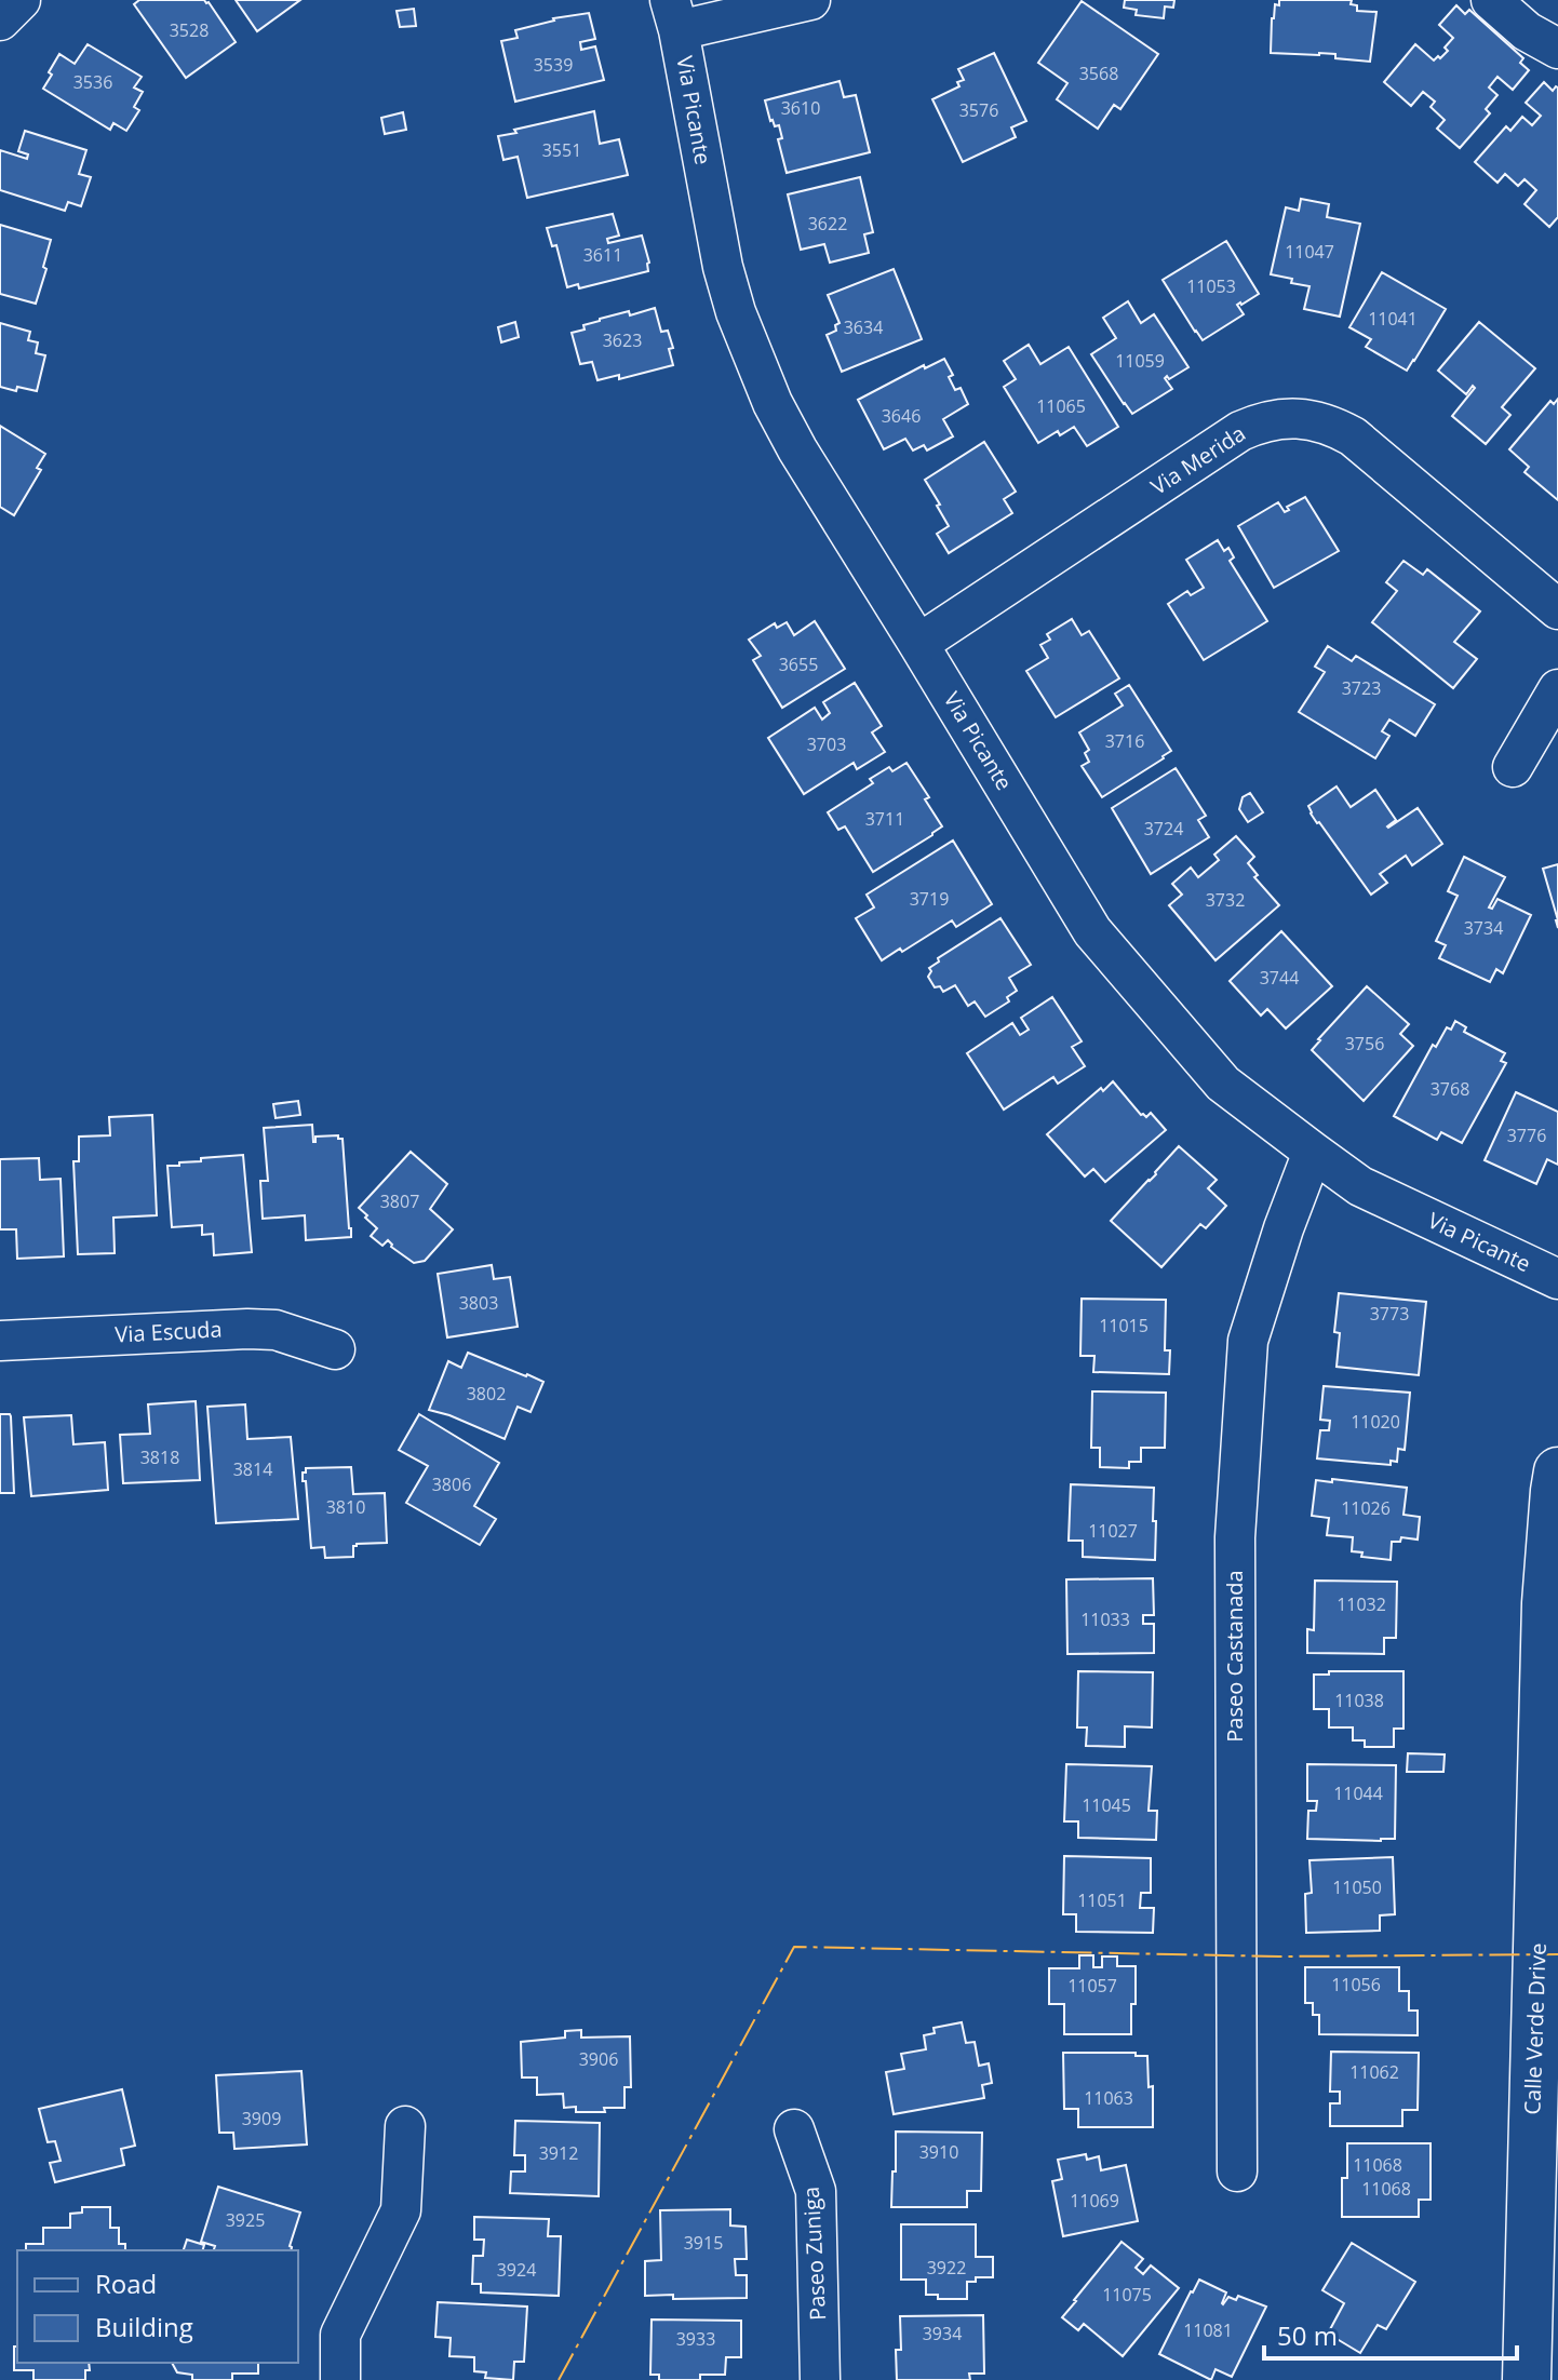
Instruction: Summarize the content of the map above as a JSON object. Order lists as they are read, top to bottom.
{
  "streets": {
    "main road": ["Calle Verde Drive"],
    "street": [
      "Via Picante",
      "Via Merida",
      "Via Escuda",
      "Paseo Castanada",
      "Paseo Zuniga"
    ]
  },
  "crossings": [
    ["Via Picante", "Via Merida"],
    ["Via Picante", "Paseo Castanada"]
  ],
  "house_numbers": [
    "3528",
    "3539",
    "3568",
    "3536",
    "3610",
    "3576",
    "3551",
    "3622",
    "11047",
    "3611",
    "11053",
    "11041",
    "3634",
    "3623",
    "11059",
    "11065",
    "3646",
    "3655",
    "3723",
    "3716",
    "3703",
    "3711",
    "3724",
    "3719",
    "3732",
    "3734",
    "3744",
    "3756",
    "3768",
    "3776",
    "3807",
    "3803",
    "3773",
    "11015",
    "3802",
    "11020",
    "3818",
    "3814",
    "3806",
    "3810",
    "11026",
    "11027",
    "11032",
    "11033",
    "11038",
    "11044",
    "11045",
    "11050",
    "11051",
    "11056",
    "11057",
    "3906",
    "11062",
    "11063",
    "3909",
    "3910",
    "3912",
    "11068",
    "11068",
    "11069",
    "3925",
    "3915",
    "3922",
    "3924",
    "11075",
    "11081",
    "3934",
    "3933"
  ],
  "legend": ["Road", "Building"],
  "scale_bar": "50 m"
}
